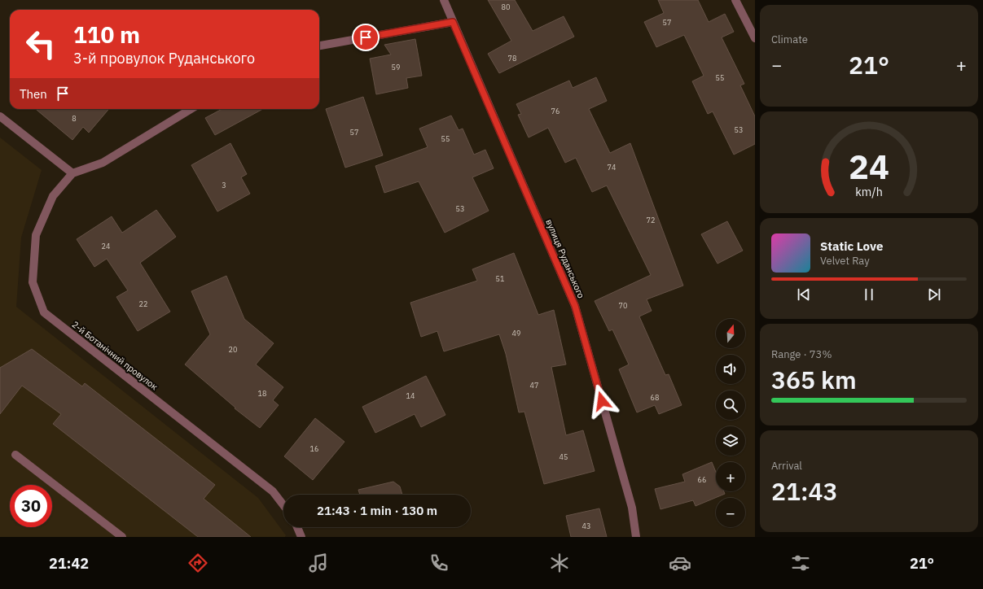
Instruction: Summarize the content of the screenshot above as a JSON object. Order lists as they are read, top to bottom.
{
  "streets": {
    "street": ["вулиця Руданського", "2-й Ботанічний провулок"]
  },
  "house_numbers": [
    "80",
    "57",
    "78",
    "59",
    "55",
    "76",
    "8",
    "53",
    "57",
    "55",
    "74",
    "3",
    "53",
    "72",
    "24",
    "51",
    "22",
    "70",
    "49",
    "20",
    "47",
    "18",
    "14",
    "68",
    "16",
    "45",
    "66",
    "43"
  ],
  "north": "top",
  "page": {
    "tile": [
      "Climate",
      ["Range · 73%", "365 km"],
      ["Arrival", "21:43"]
    ],
    "turn": ["110 m", "3-й провулок Руданського"],
    "heat": ["−", "21°", "+"],
    "then": "Then",
    "song": ["Static Love", "Velvet Ray"],
    "map_buttons": ["+", "−"],
    "limit": "30",
    "trip": "21:43 · 1 min · 130 m",
    "tabs": ["21:42", "21°"],
    "gauge": ["24", "km/h"]
  }
}
